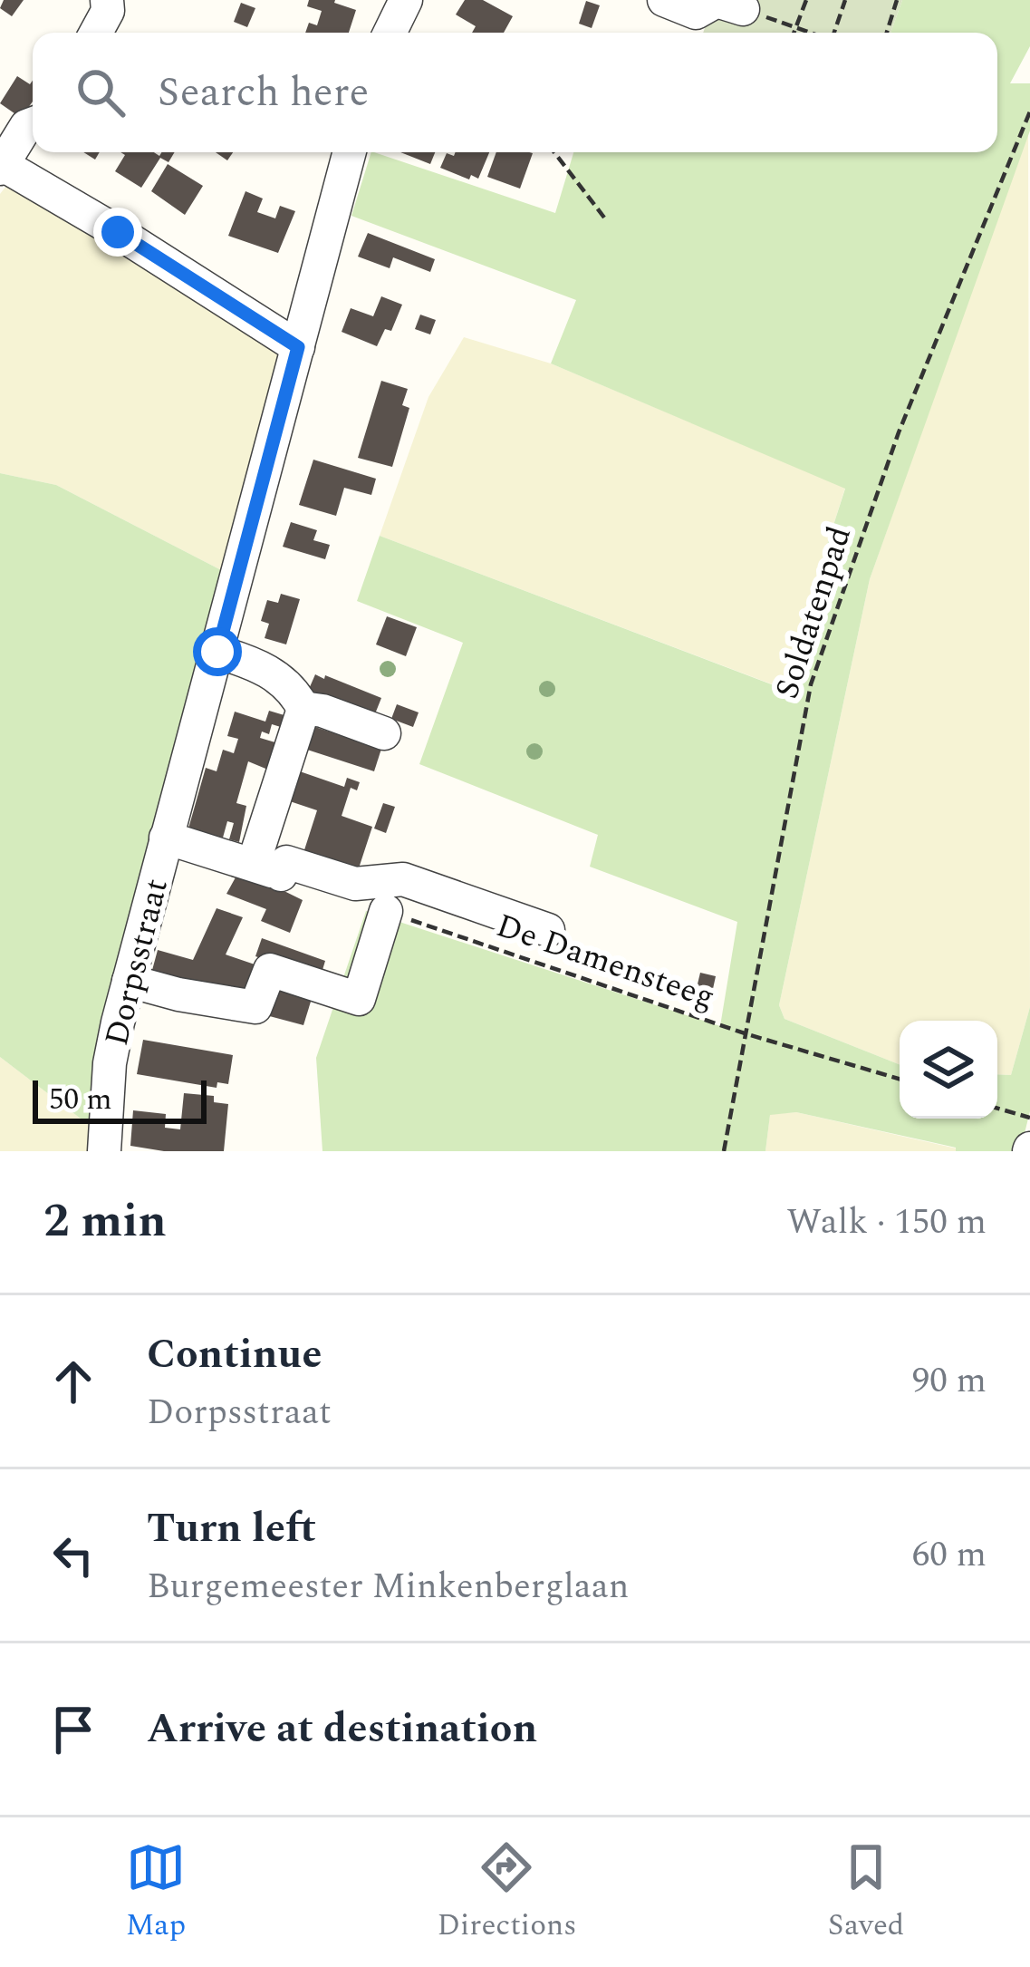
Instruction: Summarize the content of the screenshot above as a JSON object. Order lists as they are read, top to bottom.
{
  "streets": {
    "street": ["Dorpsstraat"],
    "path": ["Soldatenpad", "De Damensteeg"]
  },
  "crossings": [
    ["Soldatenpad", "De Damensteeg"]
  ],
  "scale_bar": "50 m",
  "page": {
    "search": "Search here",
    "scale": "50 m",
    "heading": ["2 min", "Walk · 150 m"],
    "list": [
      ["Continue", "Dorpsstraat", "90 m"],
      ["Turn left", "Burgemeester Minkenberglaan", "60 m"],
      "Arrive at destination"
    ],
    "nav": ["Map", "Directions", "Saved"]
  }
}
